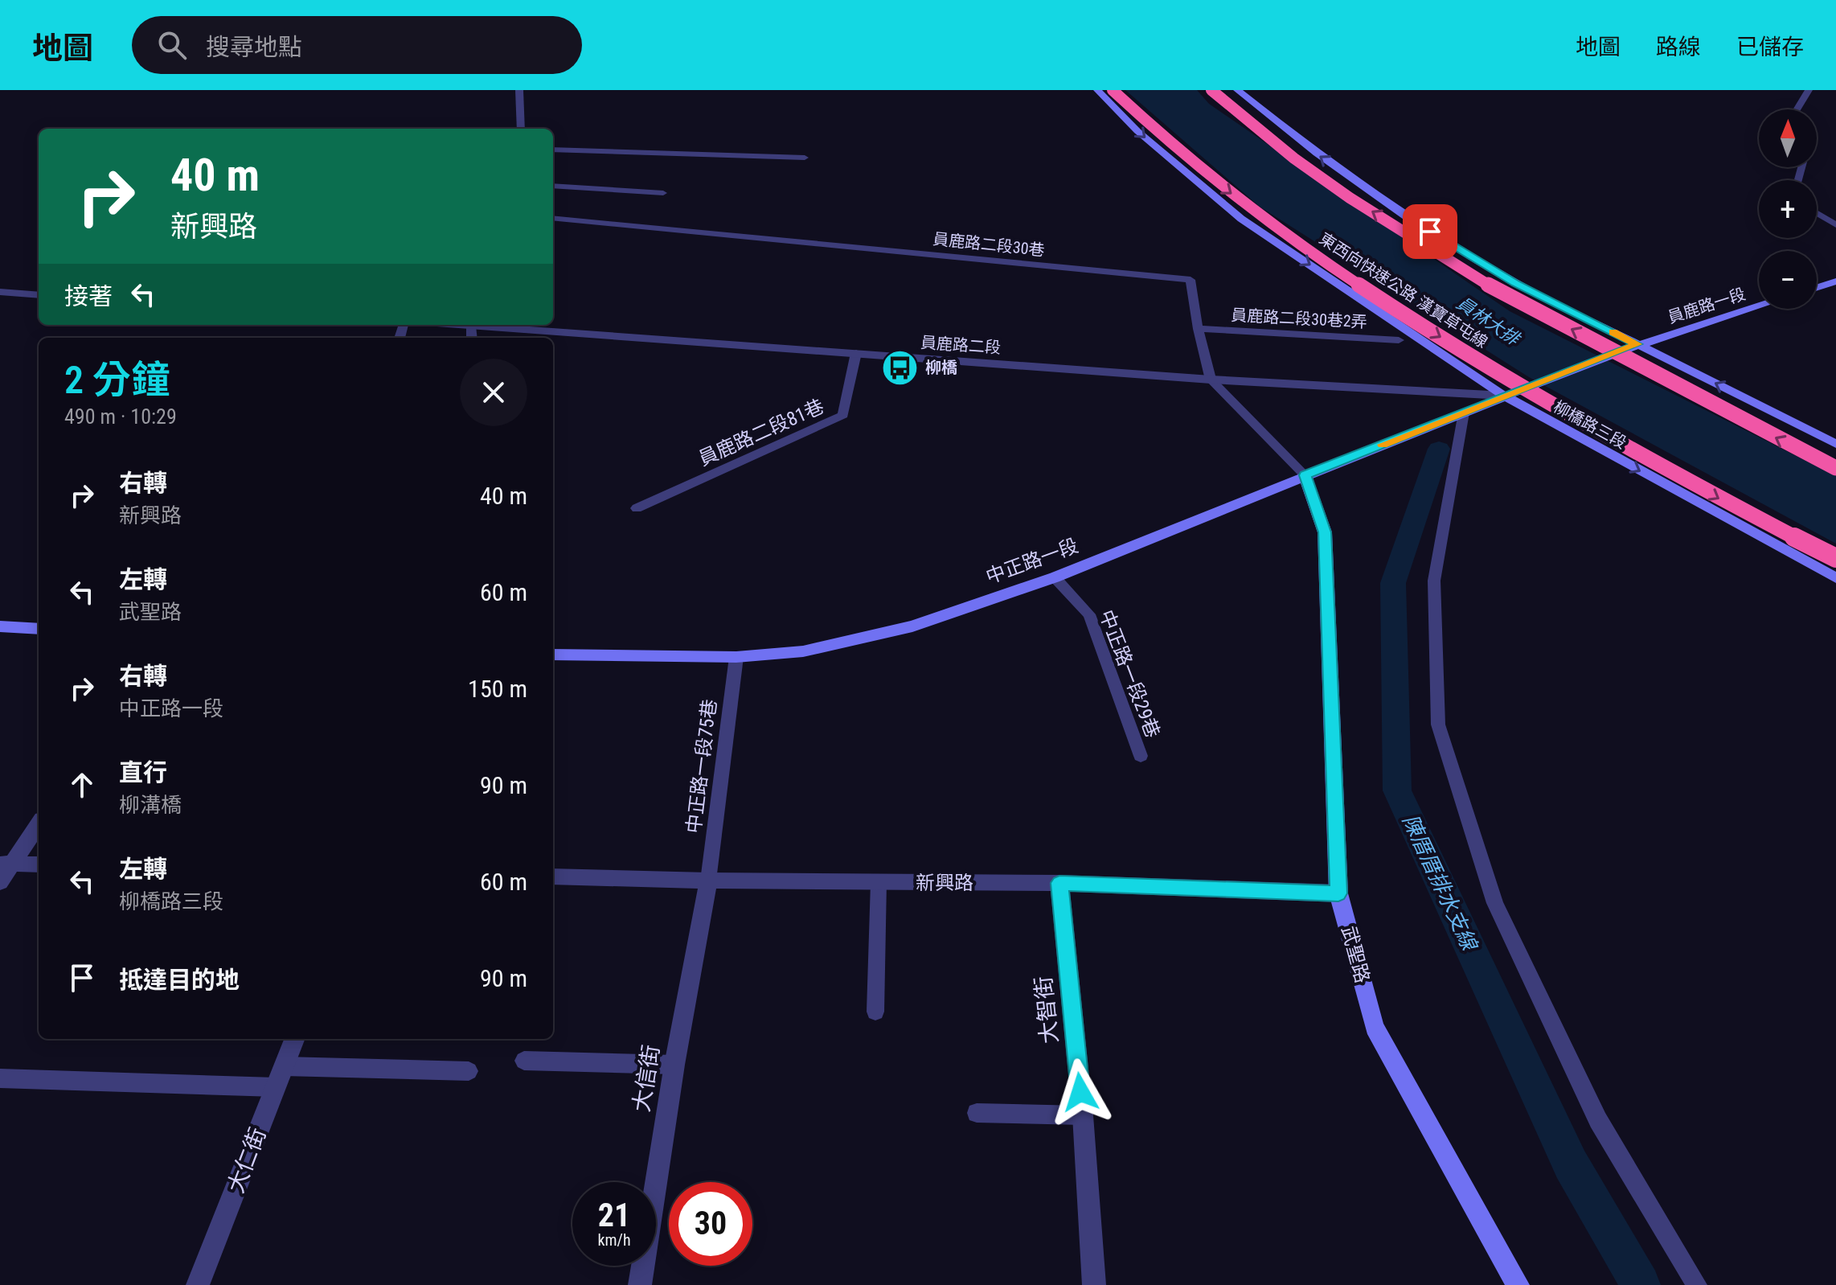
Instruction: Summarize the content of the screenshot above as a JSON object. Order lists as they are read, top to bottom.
{
  "streets": {
    "highway": ["東西向快速公路 漢寶草屯線"],
    "main road": [
      "員鹿路一段",
      "柳橋路三段",
      "中正路一段",
      "武聖路"
    ],
    "street": [
      "員鹿路二段",
      "新興路",
      "大智街",
      "大信街",
      "大仁街"
    ],
    "lane": [
      "員鹿路二段30巷",
      "員鹿路二段30巷2弄",
      "員鹿路二段81巷",
      "中正路一段29巷",
      "中正路一段75巷"
    ]
  },
  "crossings": [
    ["員鹿路二段30巷", "員鹿路二段30巷2弄"],
    ["員鹿路二段30巷", "員鹿路二段"],
    ["員鹿路一段", "中正路一段"],
    ["員鹿路二段", "柳橋路三段"],
    ["員鹿路二段", "員鹿路二段81巷"],
    ["員鹿路二段", "中正路一段"],
    ["柳橋路三段", "中正路一段"],
    ["中正路一段", "中正路一段29巷"],
    ["中正路一段", "中正路一段75巷"],
    ["中正路一段", "武聖路"],
    ["中正路一段75巷", "新興路"],
    ["中正路一段75巷", "大信街"],
    ["新興路", "武聖路"],
    ["新興路", "大智街"],
    ["新興路", "大信街"]
  ],
  "water": ["員林大排", "陳厝厝排水支線"],
  "places": {
    "bus stop": ["柳橋"]
  },
  "north": "top",
  "page": {
    "header": "地圖",
    "search": "搜尋地點",
    "nav": ["地圖", "路線", "已儲存"],
    "map_buttons": ["+", "−"],
    "turn": ["40 m", "新興路"],
    "then": "接著",
    "heading": ["2 分鐘", "490 m · 10:29"],
    "list": [
      {
        "name": "右轉",
        "note": "新興路",
        "value": "40 m"
      },
      {
        "name": "左轉",
        "note": "武聖路",
        "value": "60 m"
      },
      {
        "name": "右轉",
        "note": "中正路一段",
        "value": "150 m"
      },
      {
        "name": "直行",
        "note": "柳溝橋",
        "value": "90 m"
      },
      {
        "name": "左轉",
        "note": "柳橋路三段",
        "value": "60 m"
      },
      {
        "name": "抵達目的地",
        "value": "90 m"
      }
    ],
    "speed": "21 km/h",
    "limit": "30"
  }
}
